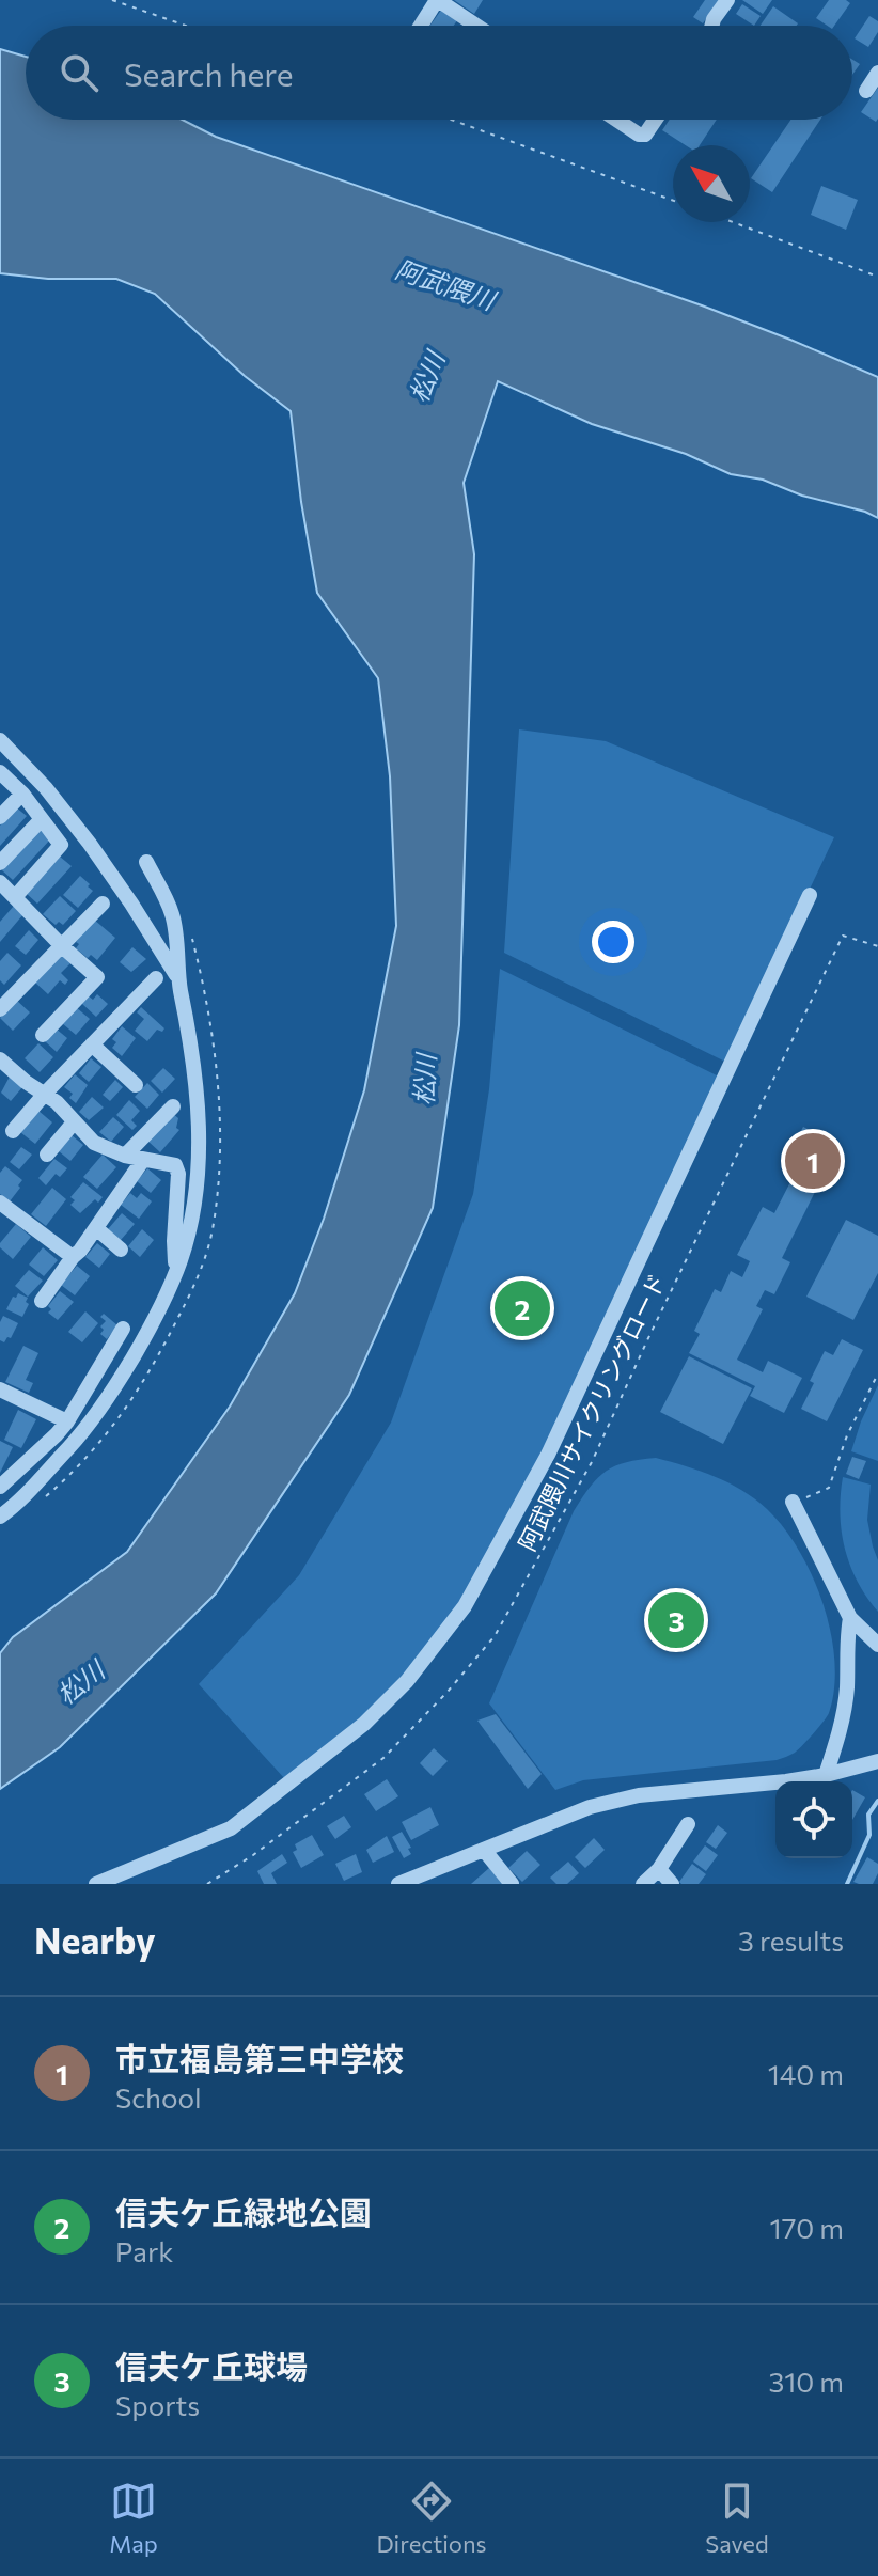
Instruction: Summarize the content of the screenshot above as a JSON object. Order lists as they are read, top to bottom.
{
  "streets": {
    "path": ["阿武隈川サイクリングロード"]
  },
  "water": ["阿武隈川", "松川"],
  "north": "top left",
  "page": {
    "search": "Search here",
    "pins": ["1", "2", "3"],
    "heading": ["Nearby", "3 results"],
    "list": [
      {
        "mark": "1",
        "name": "市立福島第三中学校",
        "note": "School",
        "value": "140 m"
      },
      {
        "mark": "2",
        "name": "信夫ケ丘緑地公園",
        "note": "Park",
        "value": "170 m"
      },
      {
        "mark": "3",
        "name": "信夫ケ丘球場",
        "note": "Sports",
        "value": "310 m"
      }
    ],
    "nav": ["Map", "Directions", "Saved"]
  }
}
